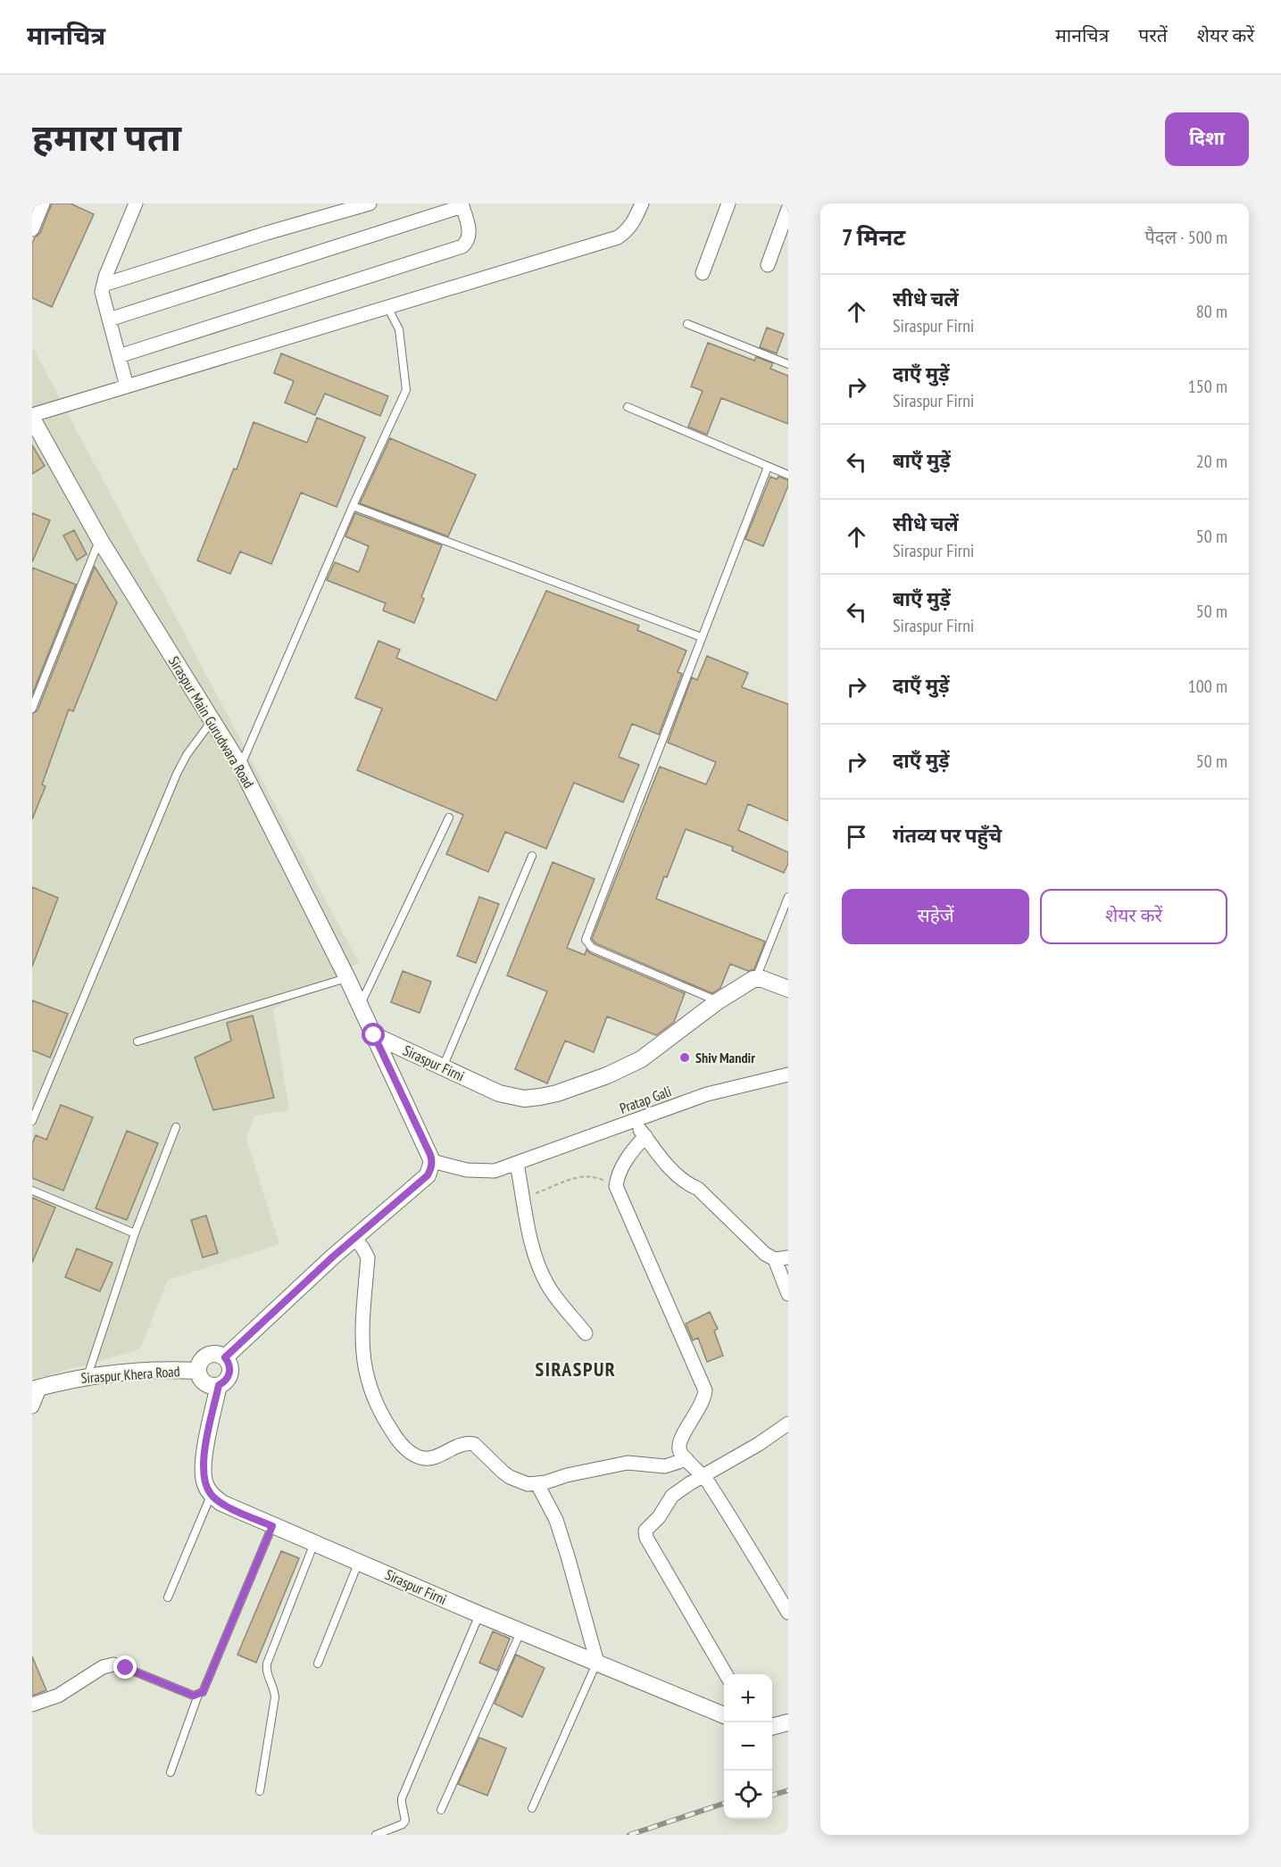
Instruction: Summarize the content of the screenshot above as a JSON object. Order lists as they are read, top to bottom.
{
  "streets": {
    "street": [
      "Siraspur Main Gurudwara Road",
      "Siraspur Firni",
      "Pratap Gali",
      "Siraspur Khera Road"
    ]
  },
  "crossings": [
    ["Siraspur Main Gurudwara Road", "Siraspur Firni"],
    ["Siraspur Firni", "Pratap Gali"]
  ],
  "districts": ["SIRASPUR"],
  "places": ["Shiv Mandir"],
  "page": {
    "header": "मानचित्र",
    "nav": ["मानचित्र", "परतें", "शेयर करें"],
    "title": "हमारा पता",
    "buttons": [
      "दिशा",
      ["सहेजें", "शेयर करें"]
    ],
    "heading": ["7 मिनट", "पैदल · 500 m"],
    "list": [
      ["सीधे चलें", "Siraspur Firni", "80 m"],
      ["दाएँ मुड़ें", "Siraspur Firni", "150 m"],
      ["बाएँ मुड़ें", "20 m"],
      ["सीधे चलें", "Siraspur Firni", "50 m"],
      ["बाएँ मुड़ें", "Siraspur Firni", "50 m"],
      ["दाएँ मुड़ें", "100 m"],
      ["दाएँ मुड़ें", "50 m"],
      "गंतव्य पर पहुँचे"
    ],
    "map_buttons": ["+", "−"]
  }
}
